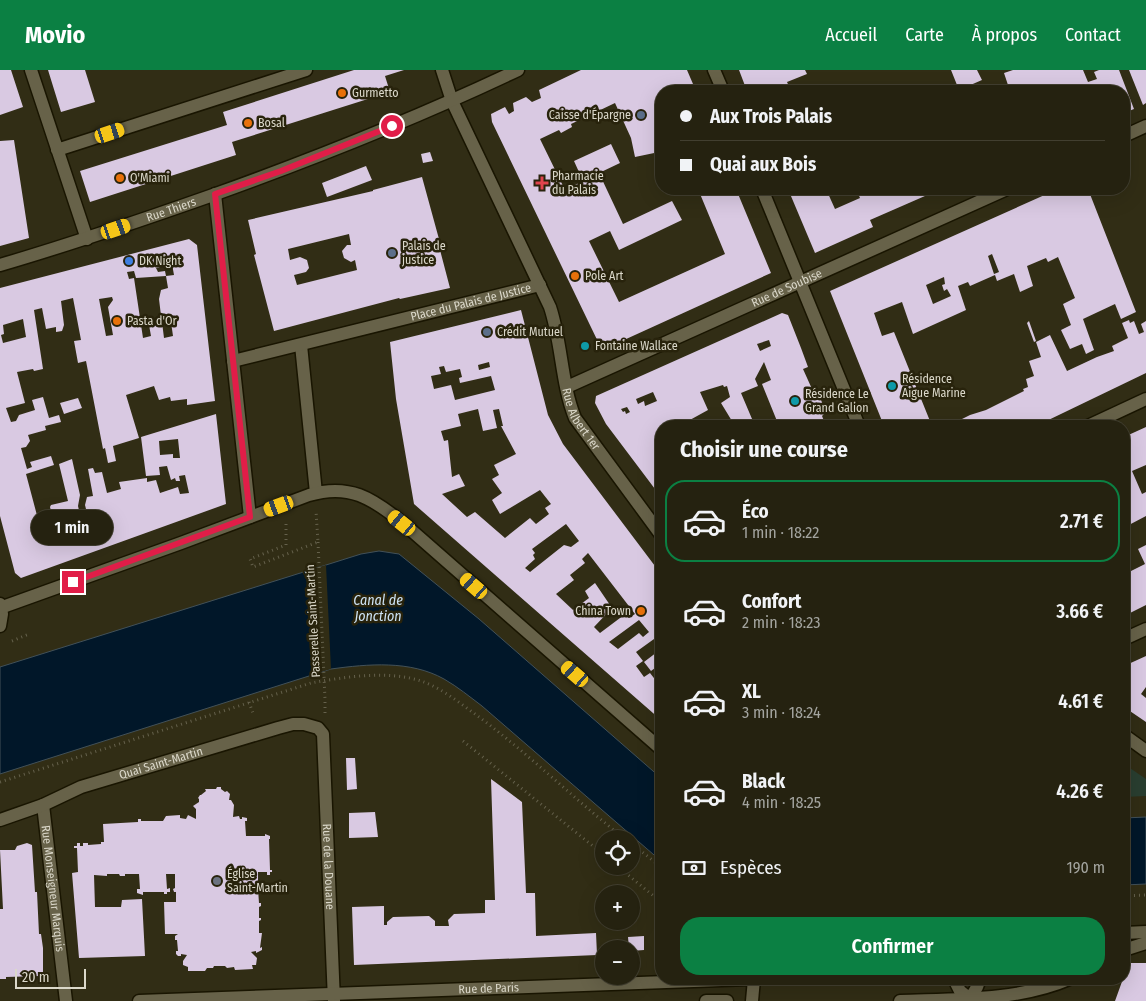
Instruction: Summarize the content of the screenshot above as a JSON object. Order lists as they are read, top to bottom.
{
  "streets": {
    "street": [
      "Rue Thiers",
      "Rue de Soubise",
      "Place du Palais de Justice",
      "Rue Albert 1er",
      "Quai Saint-Martin",
      "Rue de la Douane",
      "Rue Monseigneur Marquis",
      "Rue de Paris"
    ],
    "path": ["Passerelle Saint-Martin"]
  },
  "crossings": [
    ["Rue Thiers", "Place du Palais de Justice"],
    ["Rue de Soubise", "Rue Albert 1er"],
    ["Place du Palais de Justice", "Rue Albert 1er"],
    ["Quai Saint-Martin", "Rue de la Douane"],
    ["Quai Saint-Martin", "Rue Monseigneur Marquis"],
    ["Rue de la Douane", "Rue de Paris"]
  ],
  "water": ["Canal de Jonction"],
  "places": {
    "other": [
      "Gurmetto",
      "Caisse d'Épargne",
      "Bosal",
      "O'Miami",
      "Palais de justice",
      "DK Night",
      "Pole Art",
      "Pasta d'Or",
      "Crédit Mutuel",
      "Fontaine Wallace",
      "Résidence Aigue Marine",
      "Résidence Le Grand Galion",
      "China Town",
      "Église Saint-Martin"
    ],
    "health": ["Pharmacie du Palais"]
  },
  "scale_bar": "20 m",
  "page": {
    "header": "Movio",
    "nav": [
      "Accueil",
      "Carte",
      "À propos",
      "Contact"
    ],
    "banner": ["Aux Trois Palais", "Quai aux Bois"],
    "heading": "Choisir une course",
    "list": [
      {
        "name": "Éco",
        "note": "1 min · 18:22",
        "value": "2.71 €"
      },
      {
        "name": "Confort",
        "note": "2 min · 18:23",
        "value": "3.66 €"
      },
      {
        "name": "XL",
        "note": "3 min · 18:24",
        "value": "4.61 €"
      },
      {
        "name": "Black",
        "note": "4 min · 18:25",
        "value": "4.26 €"
      }
    ],
    "bubble": "1 min",
    "map_buttons": ["+", "−"],
    "pay": ["Espèces", "190 m"],
    "buttons": "Confirmer",
    "scale": "20 m"
  }
}
